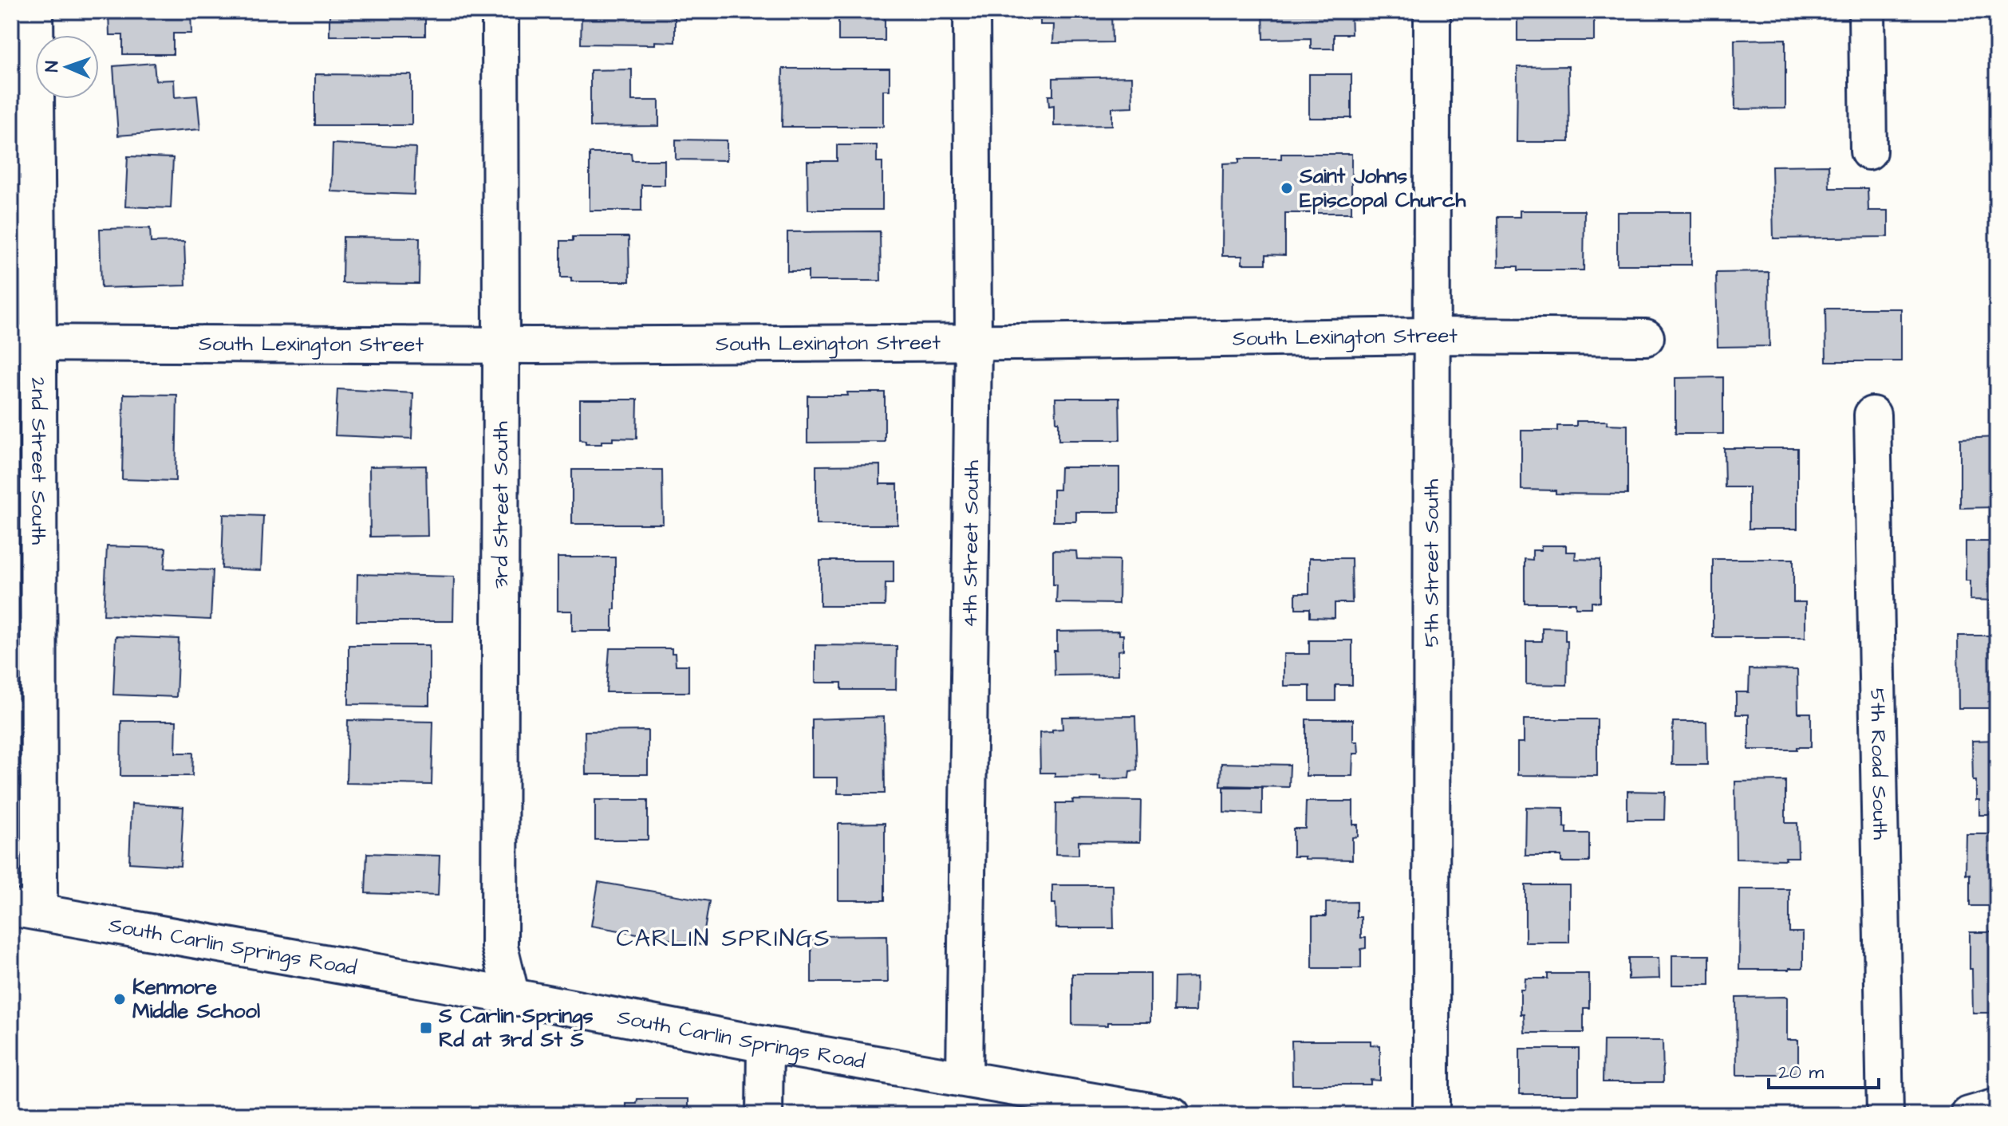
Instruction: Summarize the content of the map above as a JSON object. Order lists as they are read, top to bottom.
{
  "streets": {
    "street": [
      "South Lexington Street",
      "2nd Street South",
      "3rd Street South",
      "4th Street South",
      "5th Street South",
      "5th Road South",
      "South Carlin Springs Road"
    ]
  },
  "crossings": [
    ["South Lexington Street", "2nd Street South"],
    ["South Lexington Street", "3rd Street South"],
    ["South Lexington Street", "4th Street South"],
    ["South Lexington Street", "5th Street South"],
    ["2nd Street South", "South Carlin Springs Road"],
    ["3rd Street South", "South Carlin Springs Road"],
    ["4th Street South", "South Carlin Springs Road"]
  ],
  "districts": ["CARLIN SPRINGS"],
  "places": {
    "other": ["Saint Johns Episcopal Church", "Kenmore Middle School"],
    "transit": ["S Carlin Springs Rd at 3rd St S"]
  },
  "scale_bar": "20 m",
  "north": "left"
}
